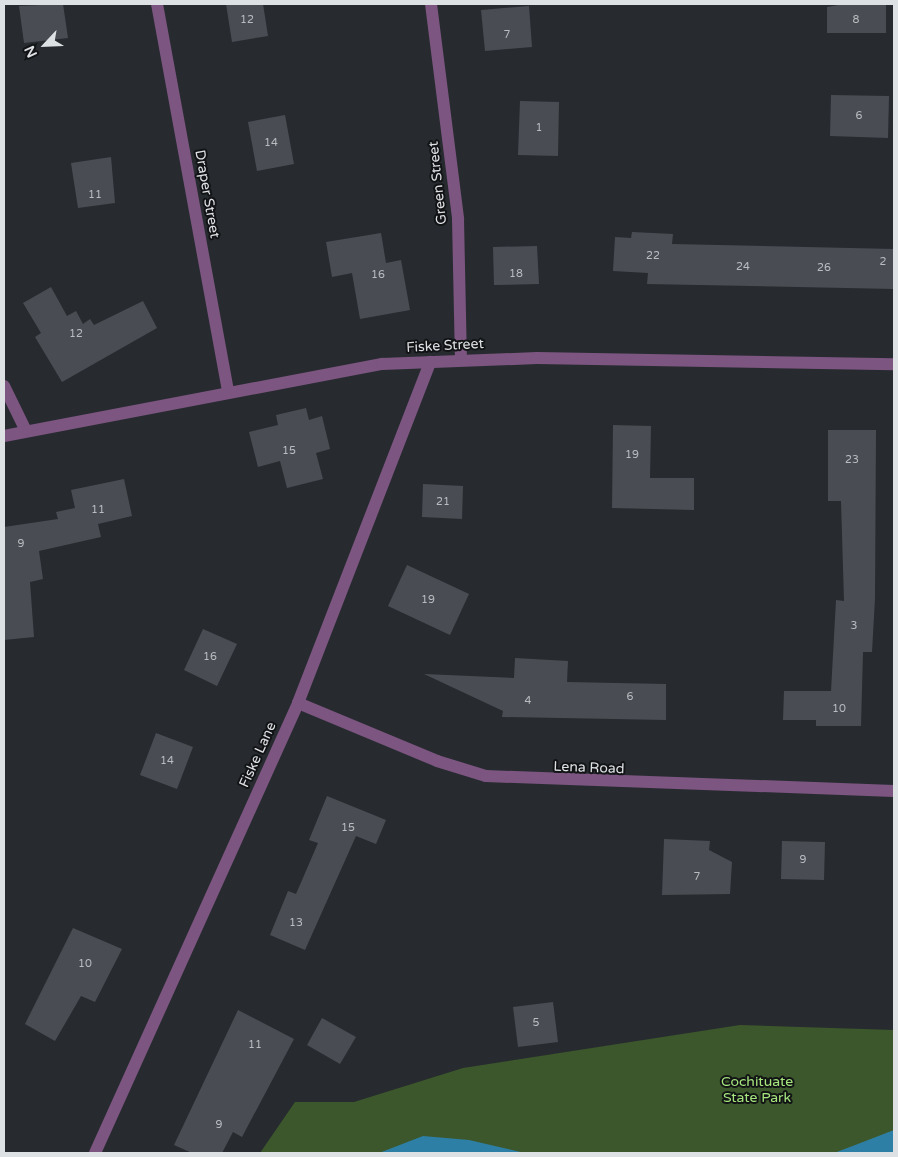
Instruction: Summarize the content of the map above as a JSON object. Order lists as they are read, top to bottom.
{
  "streets": {
    "street": [
      "Green Street",
      "Draper Street",
      "Fiske Street",
      "Fiske Lane",
      "Lena Road"
    ]
  },
  "crossings": [
    ["Green Street", "Fiske Street"],
    ["Draper Street", "Fiske Street"],
    ["Fiske Street", "Fiske Lane"],
    ["Fiske Lane", "Lena Road"]
  ],
  "parks": ["Cochituate State Park"],
  "house_numbers": [
    "12",
    "8",
    "7",
    "6",
    "1",
    "14",
    "11",
    "22",
    "2",
    "24",
    "26",
    "18",
    "16",
    "12",
    "15",
    "19",
    "23",
    "21",
    "11",
    "9",
    "19",
    "3",
    "16",
    "6",
    "4",
    "10",
    "14",
    "15",
    "9",
    "7",
    "13",
    "10",
    "5",
    "11",
    "9"
  ],
  "north": "bottom left"
}
